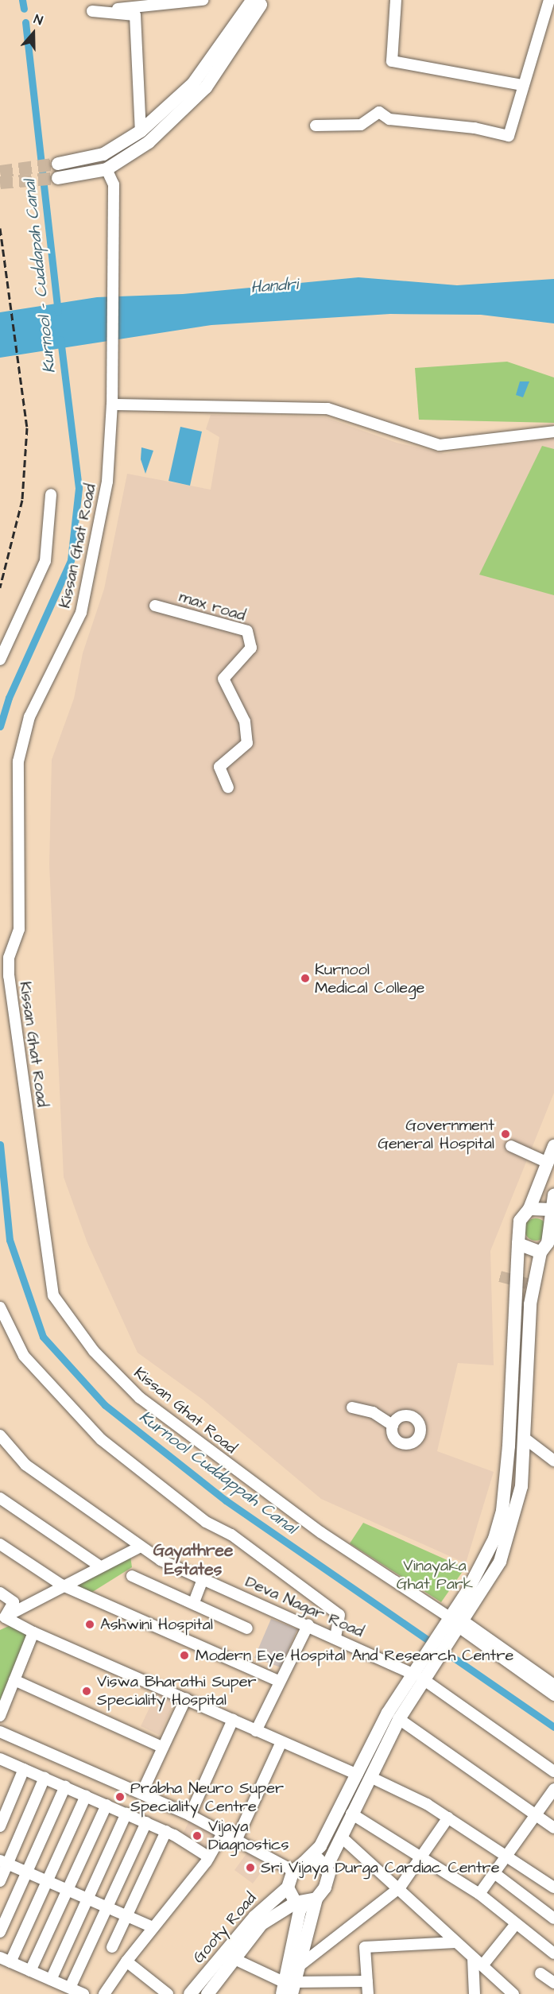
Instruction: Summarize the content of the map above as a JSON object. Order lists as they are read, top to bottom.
{
  "streets": {
    "main road": ["Gooty Road"],
    "street": ["Kissan Ghat Road", "max road", "Deva Nagar Road"]
  },
  "districts": ["Gayathree Estates"],
  "water": ["Kurnool - Cuddapah Canal", "Handri", "Kurnool Cuddappah Canal"],
  "parks": ["Vinayaka Ghat Park"],
  "places": [
    "Kurnool Medical College",
    "Government General Hospital",
    "Ashwini Hospital",
    "Modern Eye Hospital And Research Centre",
    "Viswa Bharathi Super Speciality Hospital",
    "Prabha Neuro Super Speciality Centre",
    "Vijaya Diagnostics",
    "Sri Vijaya Durga Cardiac Centre"
  ],
  "north": "top"
}
